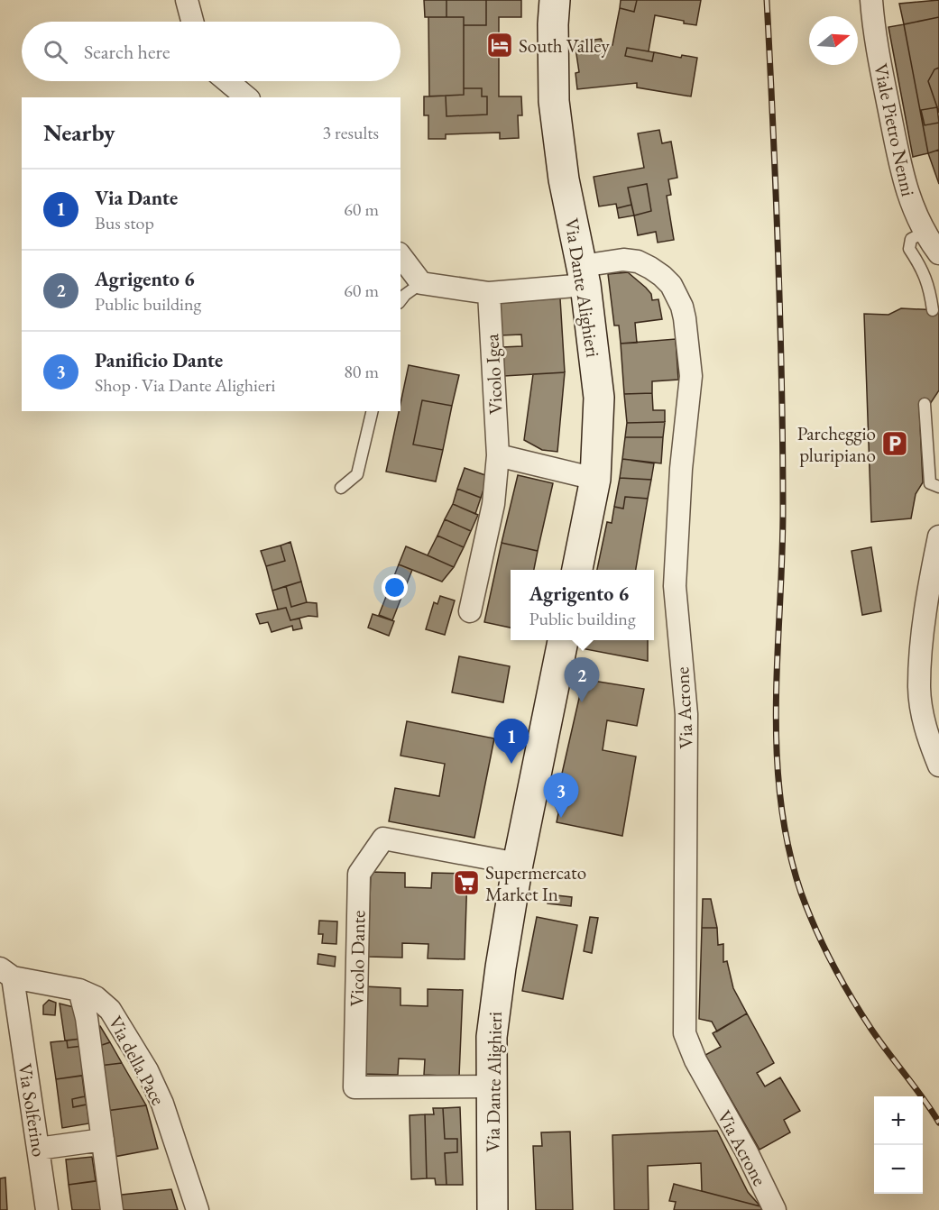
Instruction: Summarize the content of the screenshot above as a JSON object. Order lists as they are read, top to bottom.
{
  "streets": {
    "street": [
      "Viale Pietro Nenni",
      "Via Dante Alighieri",
      "Vicolo Igea",
      "Via Acrone",
      "Vicolo Dante",
      "Via della Pace",
      "Via Solferino"
    ]
  },
  "crossings": [
    ["Via Dante Alighieri", "Via Acrone"],
    ["Via Dante Alighieri", "Vicolo Dante"],
    ["Vicolo Igea", "Via Acrone"],
    ["Via della Pace", "Via Solferino"]
  ],
  "places": {
    "hotel": ["South Valley"],
    "parking": ["Parcheggio pluripiano"],
    "supermarket": ["Supermercato Market In"]
  },
  "north": "right",
  "page": {
    "search": "Search here",
    "heading": ["Nearby", "3 results"],
    "list": [
      {
        "mark": "1",
        "name": "Via Dante",
        "note": "Bus stop",
        "value": "60 m"
      },
      {
        "mark": "2",
        "name": "Agrigento 6",
        "note": "Public building",
        "value": "60 m"
      },
      {
        "mark": "3",
        "name": "Panificio Dante",
        "note": "Shop · Via Dante Alighieri",
        "value": "80 m"
      }
    ],
    "popup": ["Agrigento 6", "Public building"],
    "pins": ["2", "1", "3"],
    "map_buttons": ["+", "−"]
  }
}
